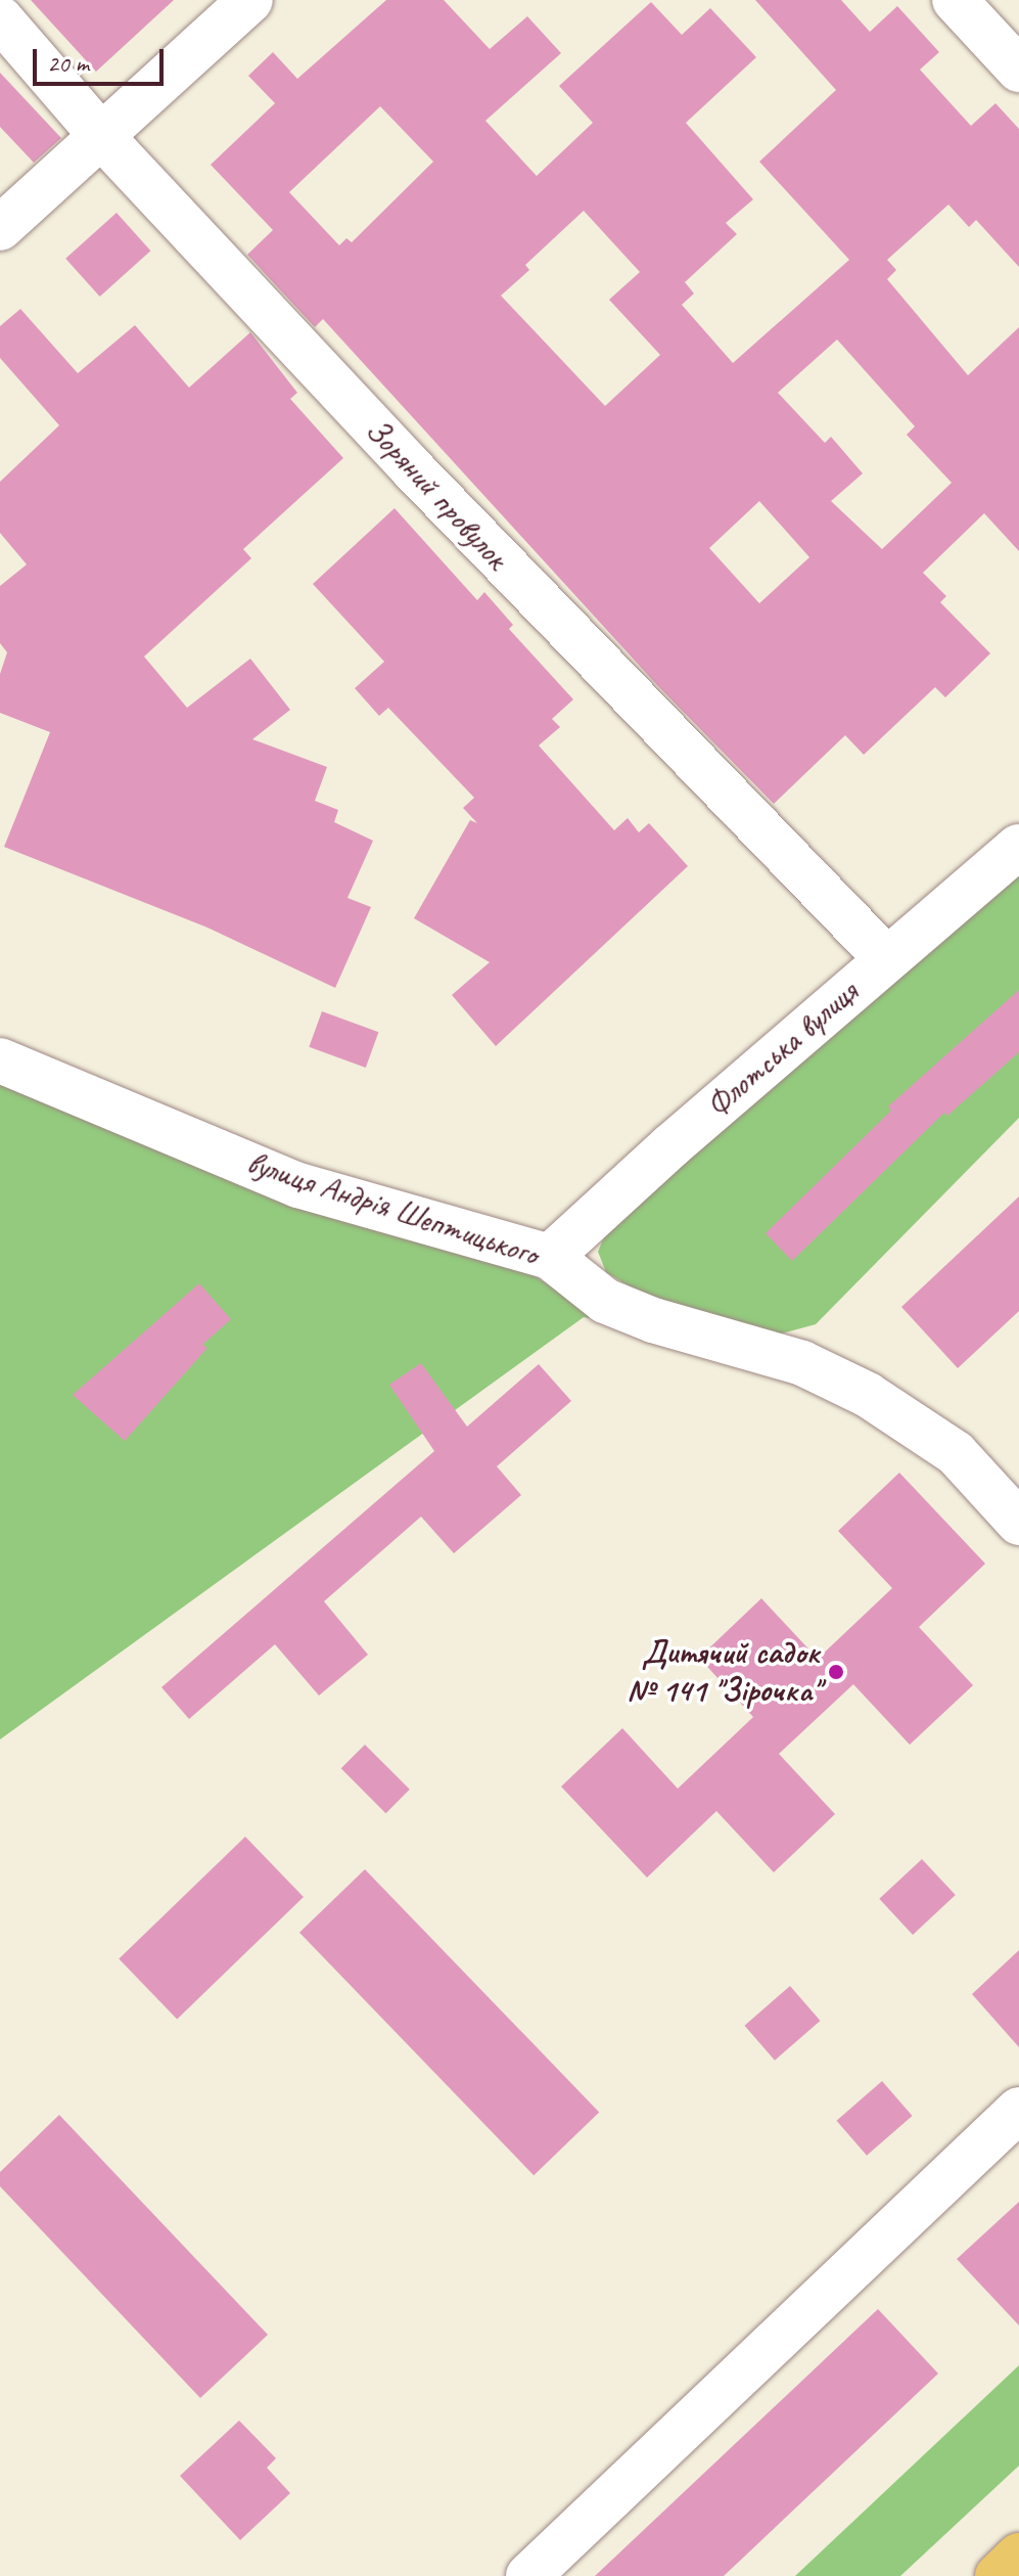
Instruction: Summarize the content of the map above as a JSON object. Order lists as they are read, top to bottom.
{
  "streets": {
    "street": ["Зоряний провулок", "Флотська вулиця", "вулиця Андрія Шептицького"]
  },
  "crossings": [
    ["Зоряний провулок", "Флотська вулиця"],
    ["Флотська вулиця", "вулиця Андрія Шептицького"]
  ],
  "places": ["Дитячий садок № 141 \"Зірочка\""],
  "scale_bar": "20 m"
}
